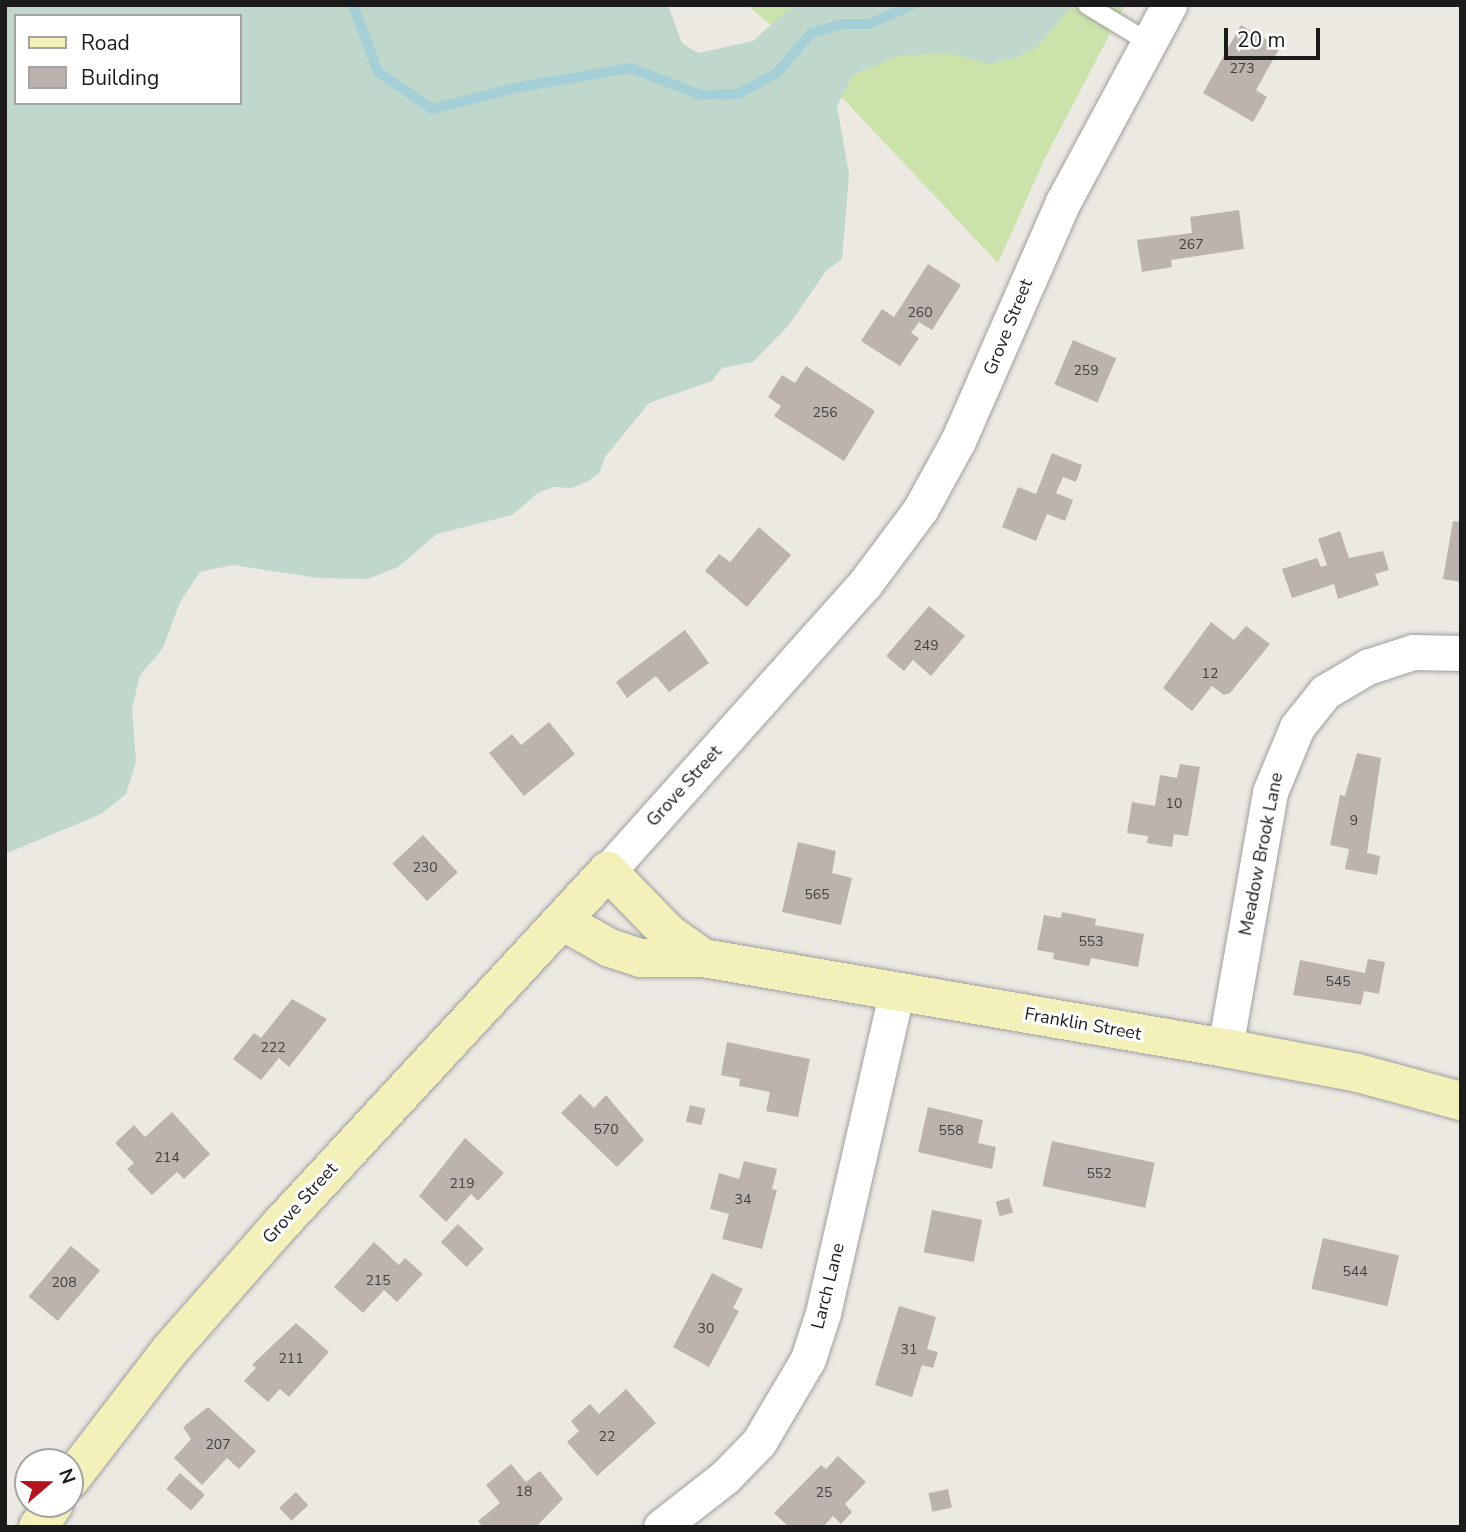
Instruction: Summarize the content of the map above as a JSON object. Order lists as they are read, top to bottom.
{
  "streets": {
    "main road": ["Grove Street", "Franklin Street"],
    "street": ["Meadow Brook Lane", "Larch Lane"]
  },
  "crossings": [
    ["Grove Street", "Franklin Street"],
    ["Meadow Brook Lane", "Franklin Street"],
    ["Franklin Street", "Larch Lane"]
  ],
  "house_numbers": [
    "273",
    "267",
    "260",
    "259",
    "256",
    "249",
    "12",
    "10",
    "9",
    "230",
    "565",
    "553",
    "545",
    "222",
    "570",
    "558",
    "214",
    "552",
    "219",
    "34",
    "544",
    "215",
    "208",
    "30",
    "31",
    "211",
    "22",
    "207",
    "18",
    "25"
  ],
  "legend": ["Road", "Building"],
  "scale_bar": "20 m",
  "north": "right"
}
